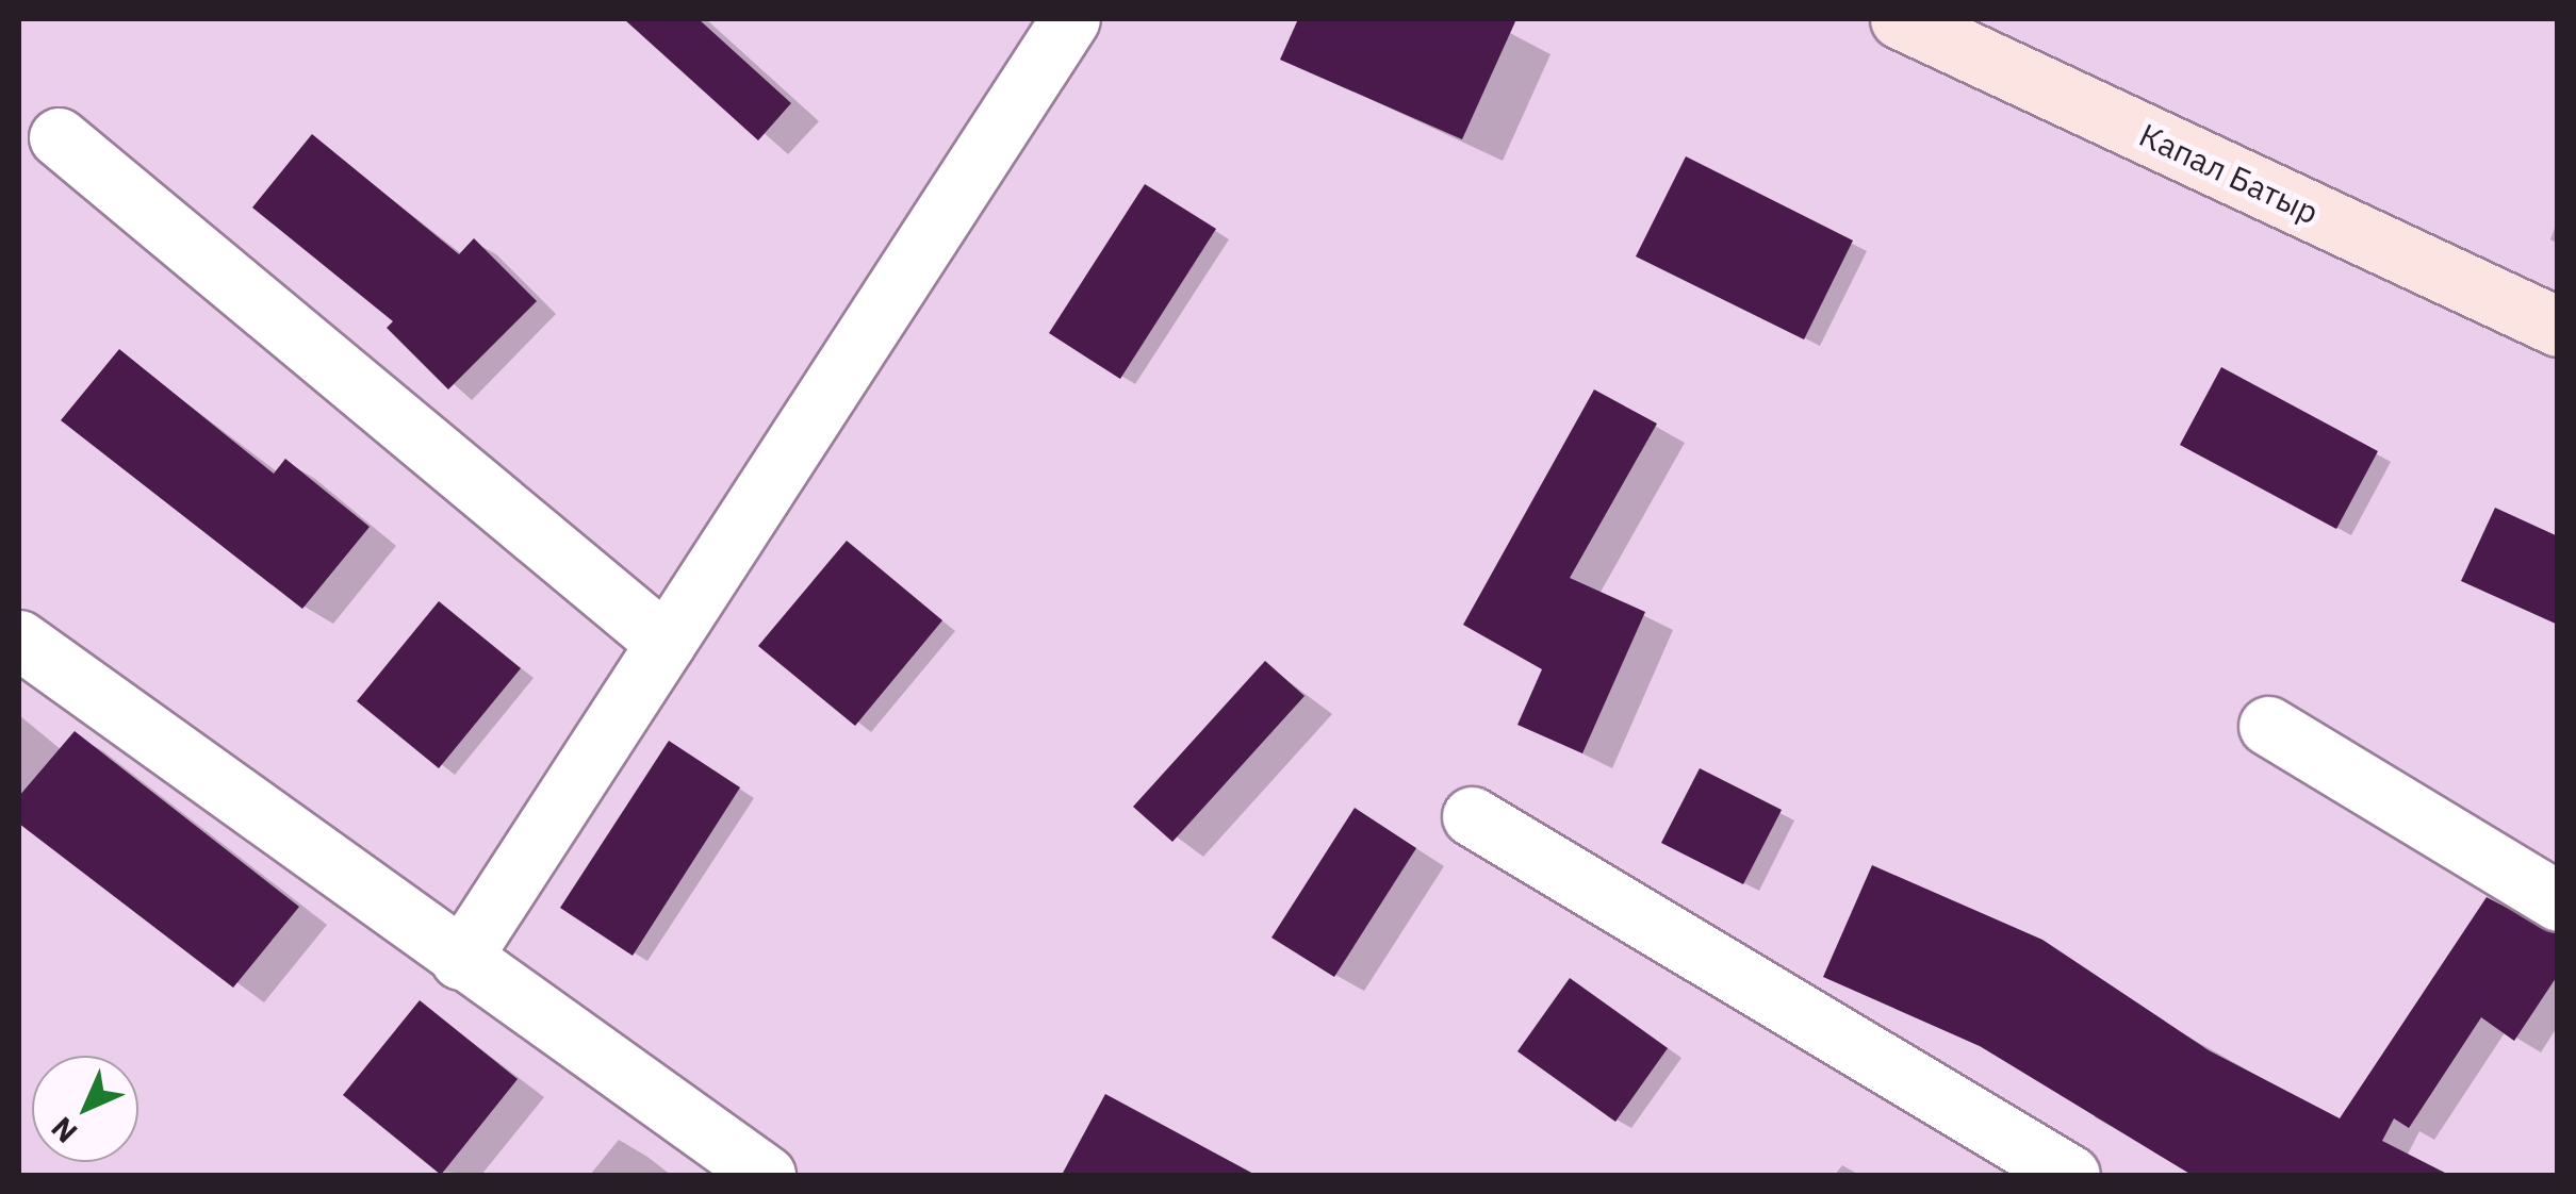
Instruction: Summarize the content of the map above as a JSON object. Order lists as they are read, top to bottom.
{
  "streets": {
    "main road": ["Капал Батыр"]
  },
  "north": "bottom left"
}
